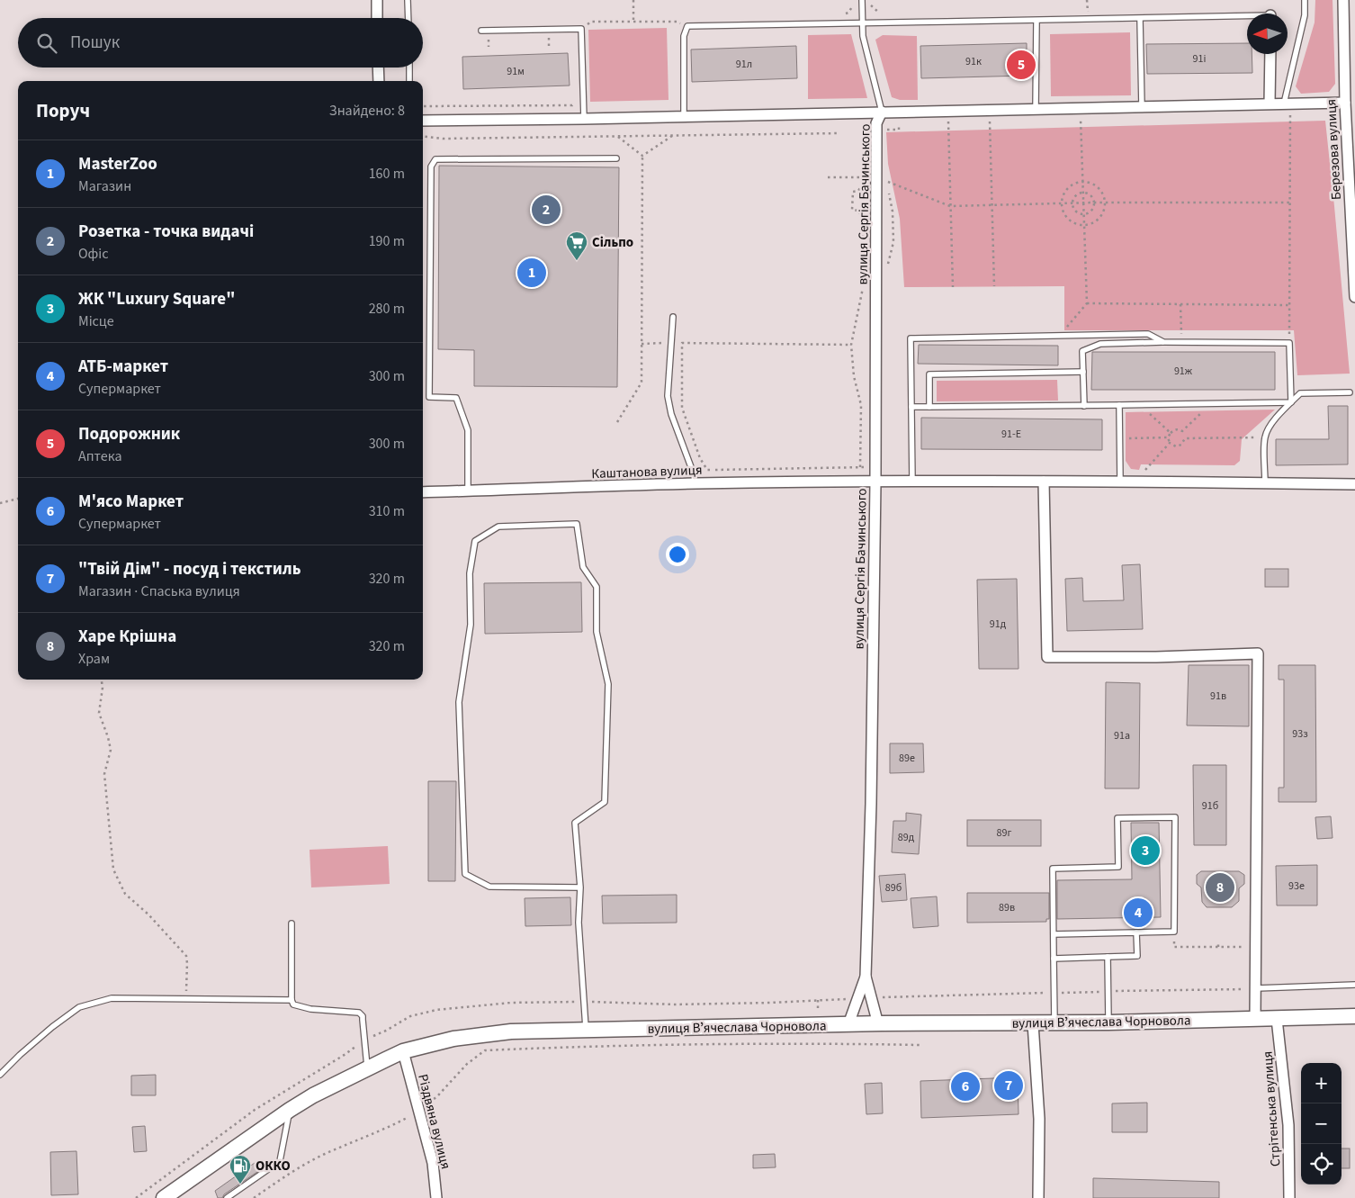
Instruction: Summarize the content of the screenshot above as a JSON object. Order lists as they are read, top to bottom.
{
  "streets": {
    "main road": ["вулиця Вʼячеслава Чорновола"],
    "street": [
      "Березова вулиця",
      "вулиця Сергія Бачинського",
      "Каштанова вулиця",
      "Стрітенська вулиця",
      "Різдвяна вулиця"
    ]
  },
  "crossings": [
    ["вулиця Сергія Бачинського", "Каштанова вулиця"],
    ["вулиця Сергія Бачинського", "вулиця Вʼячеслава Чорновола"],
    ["вулиця Вʼячеслава Чорновола", "Стрітенська вулиця"],
    ["вулиця Вʼячеслава Чорновола", "Різдвяна вулиця"]
  ],
  "places": {
    "supermarket": ["Сільпо"],
    "fuel station": ["ОККО"]
  },
  "house_numbers": [
    "91і",
    "91к",
    "91л",
    "91м",
    "91ж",
    "91-Е",
    "91д",
    "91в",
    "93з",
    "91а",
    "89е",
    "91б",
    "89г",
    "89д",
    "93е",
    "89б",
    "89в"
  ],
  "north": "left",
  "page": {
    "search": "Пошук",
    "pins": [
      "5",
      "2",
      "1",
      "3",
      "8",
      "4",
      "7",
      "6"
    ],
    "heading": ["Поруч", "Знайдено: 8"],
    "list": [
      {
        "mark": "1",
        "name": "MasterZoo",
        "note": "Магазин",
        "value": "160 m"
      },
      {
        "mark": "2",
        "name": "Розетка - точка видачі",
        "note": "Офіс",
        "value": "190 m"
      },
      {
        "mark": "3",
        "name": "ЖК \"Luxury Square\"",
        "note": "Місце",
        "value": "280 m"
      },
      {
        "mark": "4",
        "name": "АТБ-маркет",
        "note": "Супермаркет",
        "value": "300 m"
      },
      {
        "mark": "5",
        "name": "Подорожник",
        "note": "Аптека",
        "value": "300 m"
      },
      {
        "mark": "6",
        "name": "М'ясо Маркет",
        "note": "Супермаркет",
        "value": "310 m"
      },
      {
        "mark": "7",
        "name": "\"Твій Дім\" - посуд і текстиль",
        "note": "Магазин · Спаська вулиця",
        "value": "320 m"
      },
      {
        "mark": "8",
        "name": "Харе Крішна",
        "note": "Храм",
        "value": "320 m"
      }
    ],
    "map_buttons": ["+", "−"]
  }
}
